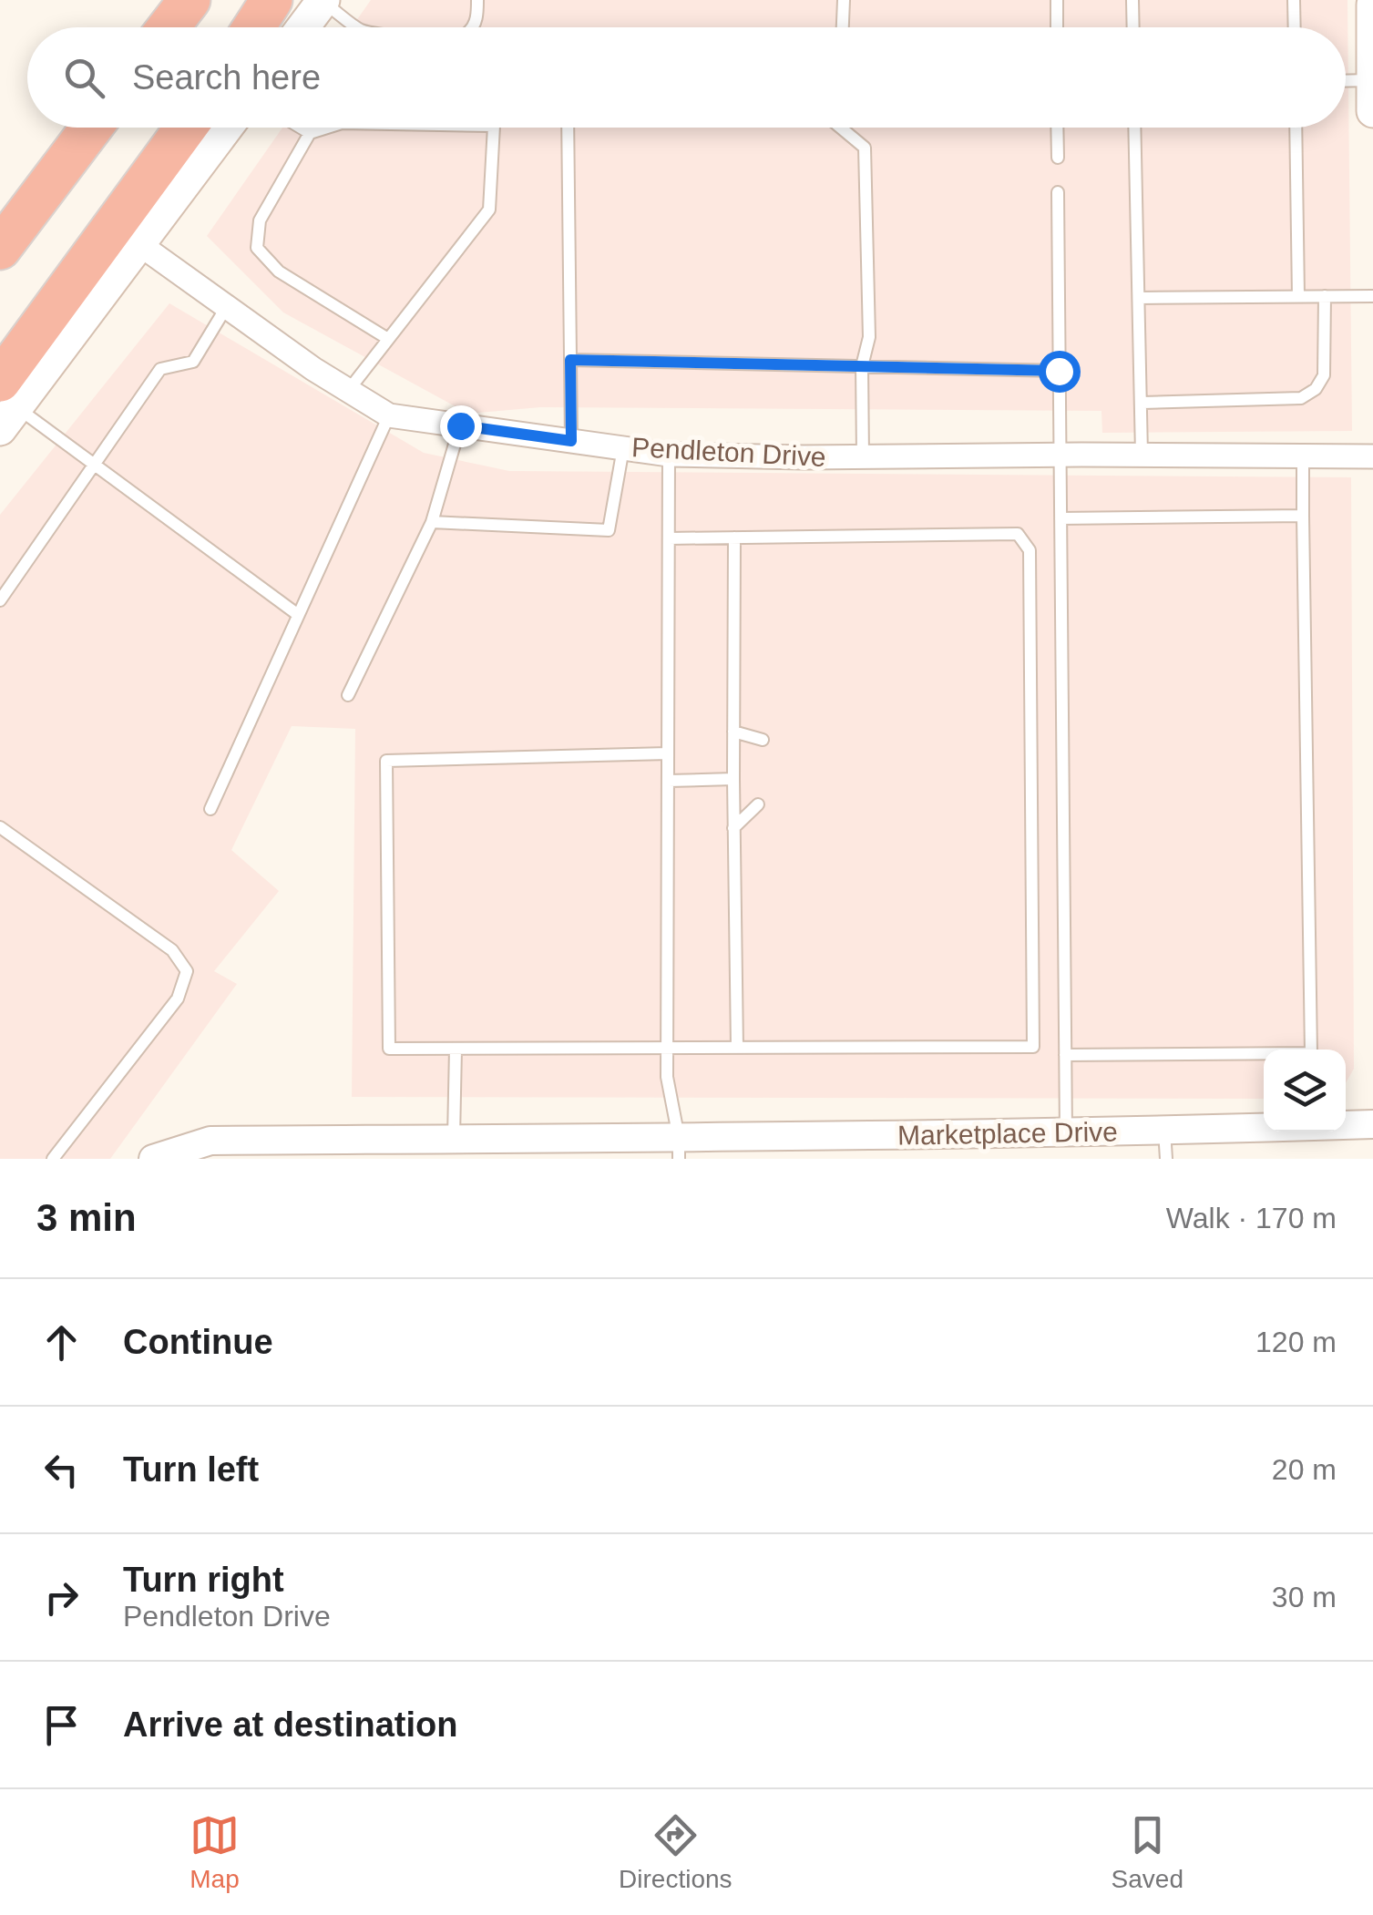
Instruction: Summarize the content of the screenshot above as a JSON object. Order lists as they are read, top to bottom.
{
  "streets": {
    "street": ["Pendleton Drive", "Marketplace Drive"]
  },
  "page": {
    "search": "Search here",
    "heading": ["3 min", "Walk · 170 m"],
    "list": [
      ["Continue", "120 m"],
      ["Turn left", "20 m"],
      ["Turn right", "Pendleton Drive", "30 m"],
      "Arrive at destination"
    ],
    "nav": ["Map", "Directions", "Saved"]
  }
}
